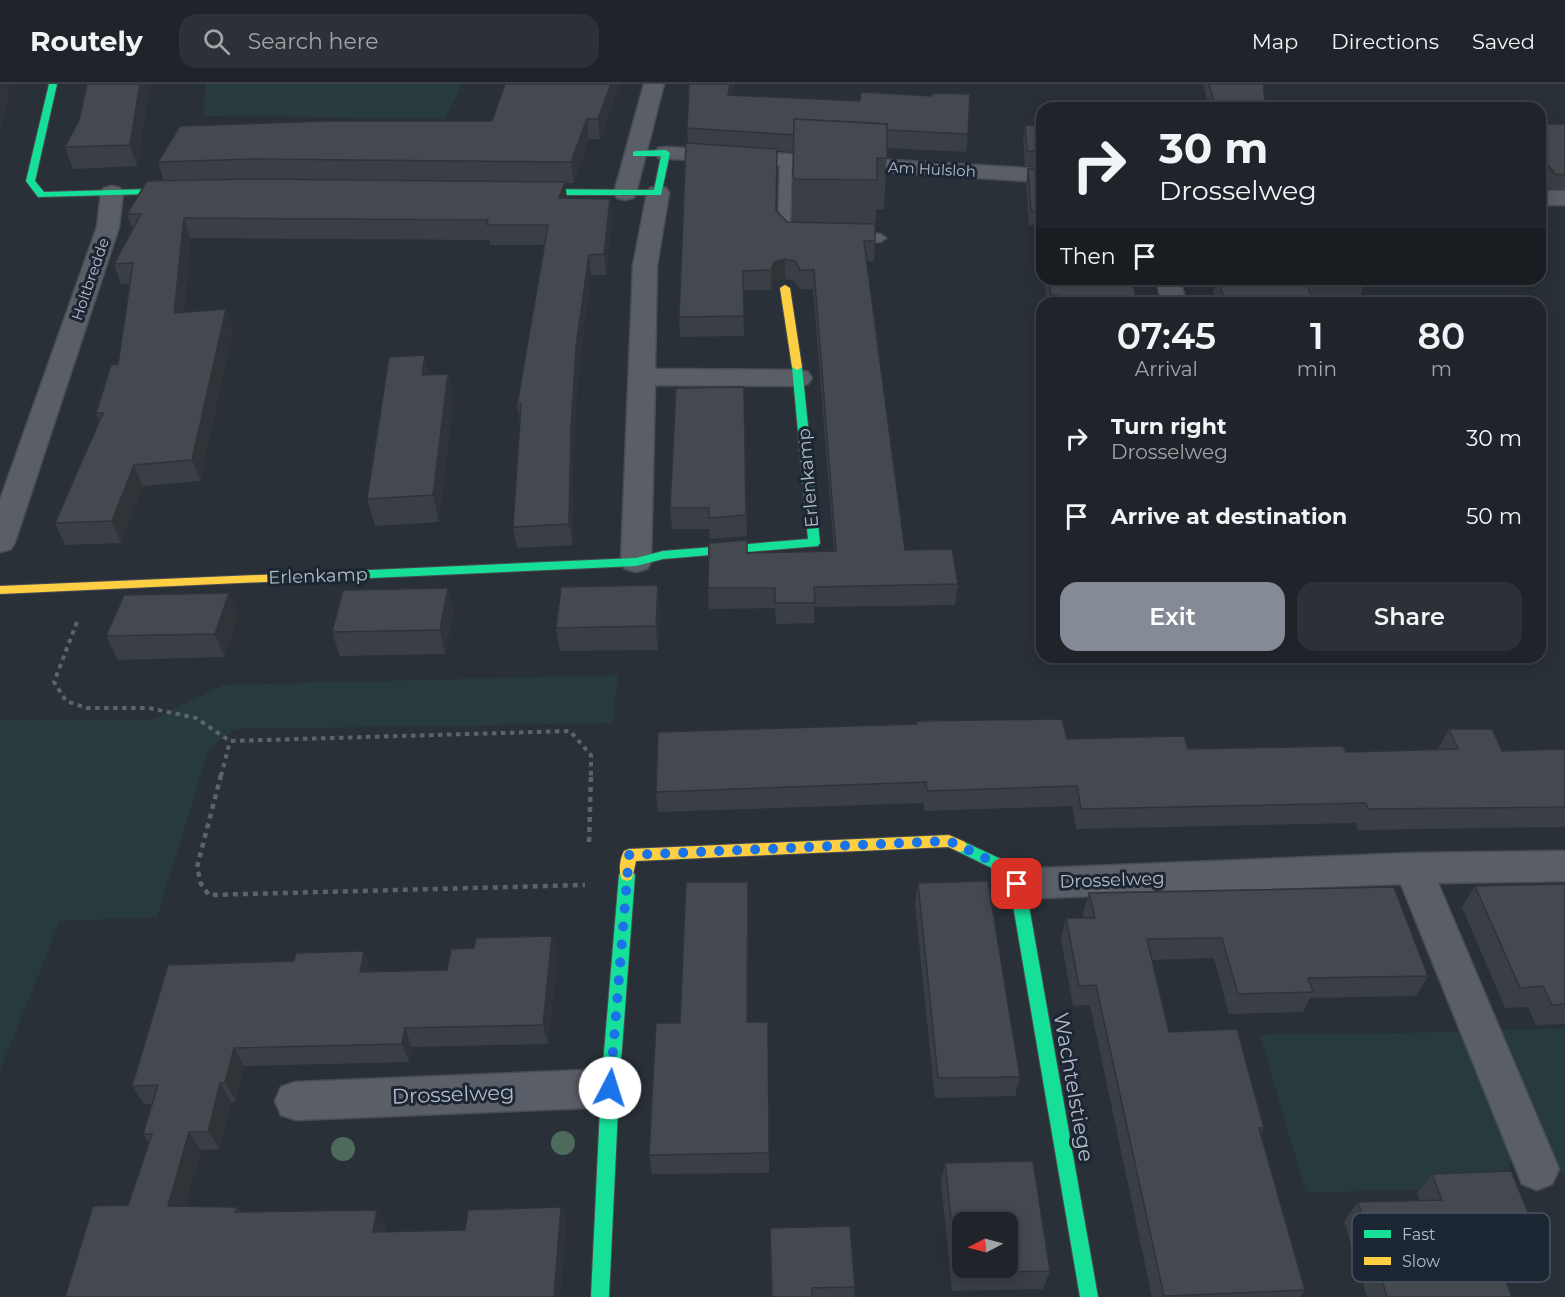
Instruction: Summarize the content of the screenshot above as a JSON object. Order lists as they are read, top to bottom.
{
  "streets": {
    "street": [
      "Am Hülsloh",
      "Holtbredde",
      "Erlenkamp",
      "Drosselweg",
      "Wachtelstiege"
    ]
  },
  "crossings": [
    ["Drosselweg", "Wachtelstiege"]
  ],
  "legend": ["Fast", "Slow"],
  "north": "left",
  "page": {
    "header": "Routely",
    "search": "Search here",
    "nav": ["Map", "Directions", "Saved"],
    "turn": ["30 m", "Drosselweg"],
    "then": "Then",
    "eta": [
      "07:45",
      "Arrival",
      "1",
      "min",
      "80",
      "m"
    ],
    "list": [
      {
        "name": "Turn right",
        "note": "Drosselweg",
        "value": "30 m"
      },
      {
        "name": "Arrive at destination",
        "value": "50 m"
      }
    ],
    "buttons": ["Exit", "Share"]
  }
}
